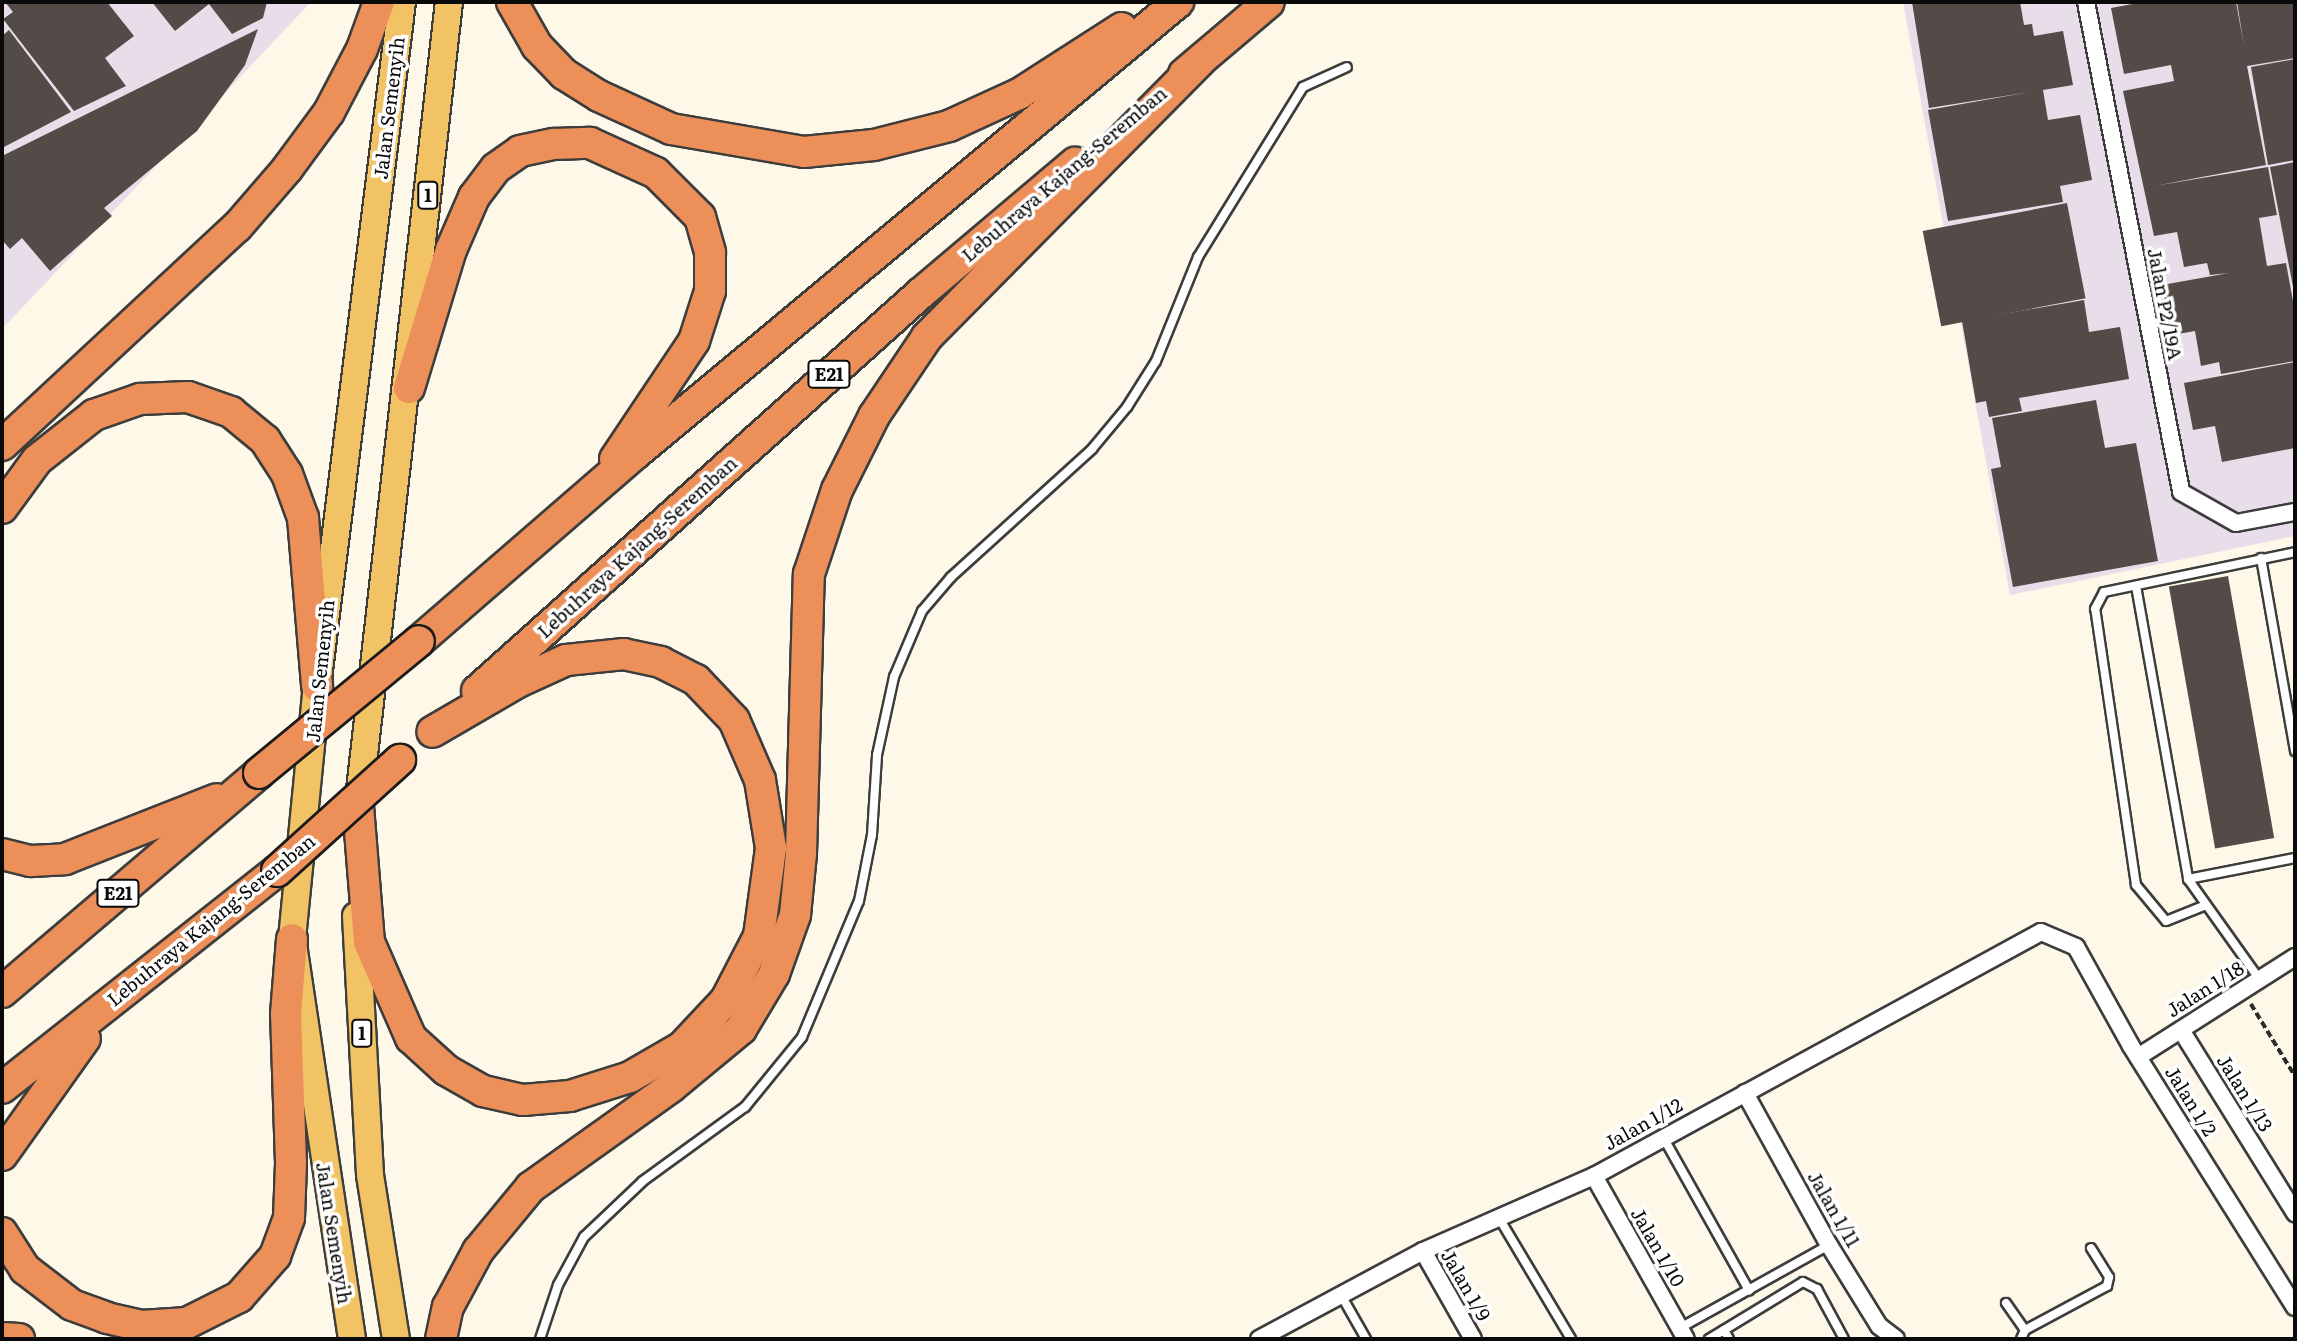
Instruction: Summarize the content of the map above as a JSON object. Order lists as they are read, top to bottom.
{
  "streets": {
    "highway": ["Lebuhraya Kajang-Seremban", "E21"],
    "main road": ["Jalan Semenyih", "1"],
    "street": [
      "Jalan P2/19A",
      "Jalan 1/18",
      "Jalan 1/13",
      "Jalan 1/2",
      "Jalan 1/12",
      "Jalan 1/11",
      "Jalan 1/10",
      "Jalan 1/9"
    ]
  },
  "crossings": [
    ["Jalan 1/18", "Jalan 1/13"],
    ["Jalan 1/18", "Jalan 1/2"],
    ["Jalan 1/2", "Jalan 1/12"],
    ["Jalan 1/12", "Jalan 1/11"],
    ["Jalan 1/12", "Jalan 1/10"],
    ["Jalan 1/12", "Jalan 1/9"]
  ]
}
